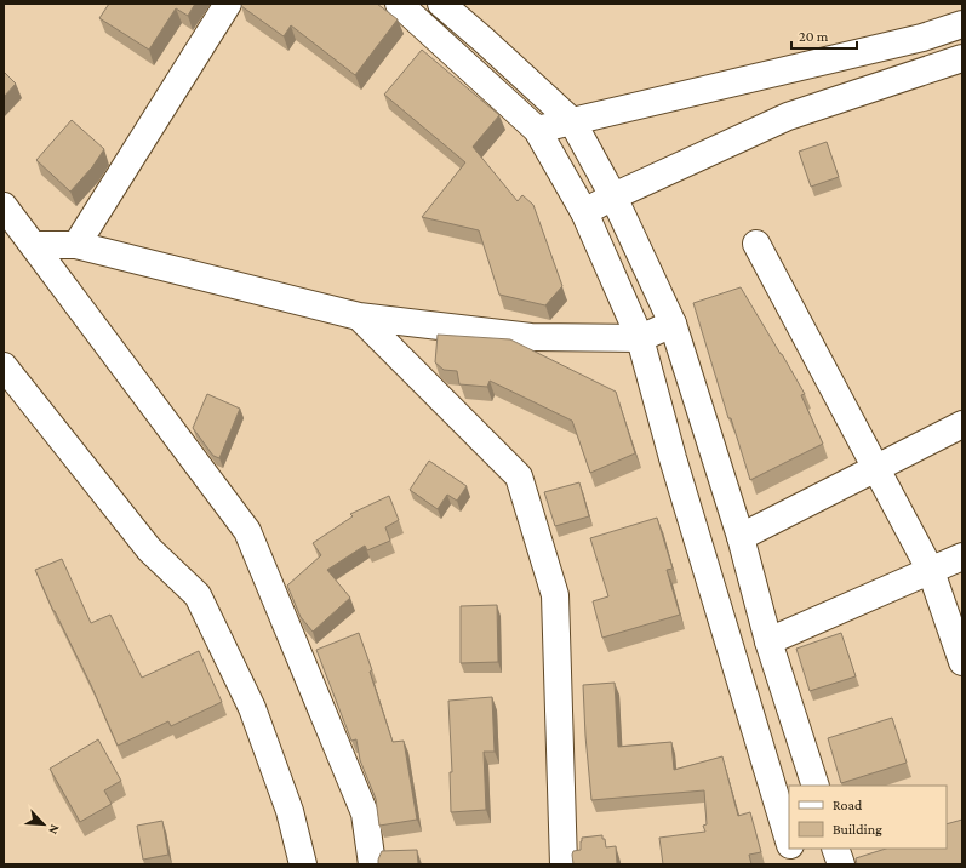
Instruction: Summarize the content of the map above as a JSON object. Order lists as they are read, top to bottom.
{
  "legend": ["Road", "Building"],
  "scale_bar": "20 m",
  "north": "bottom right"
}
